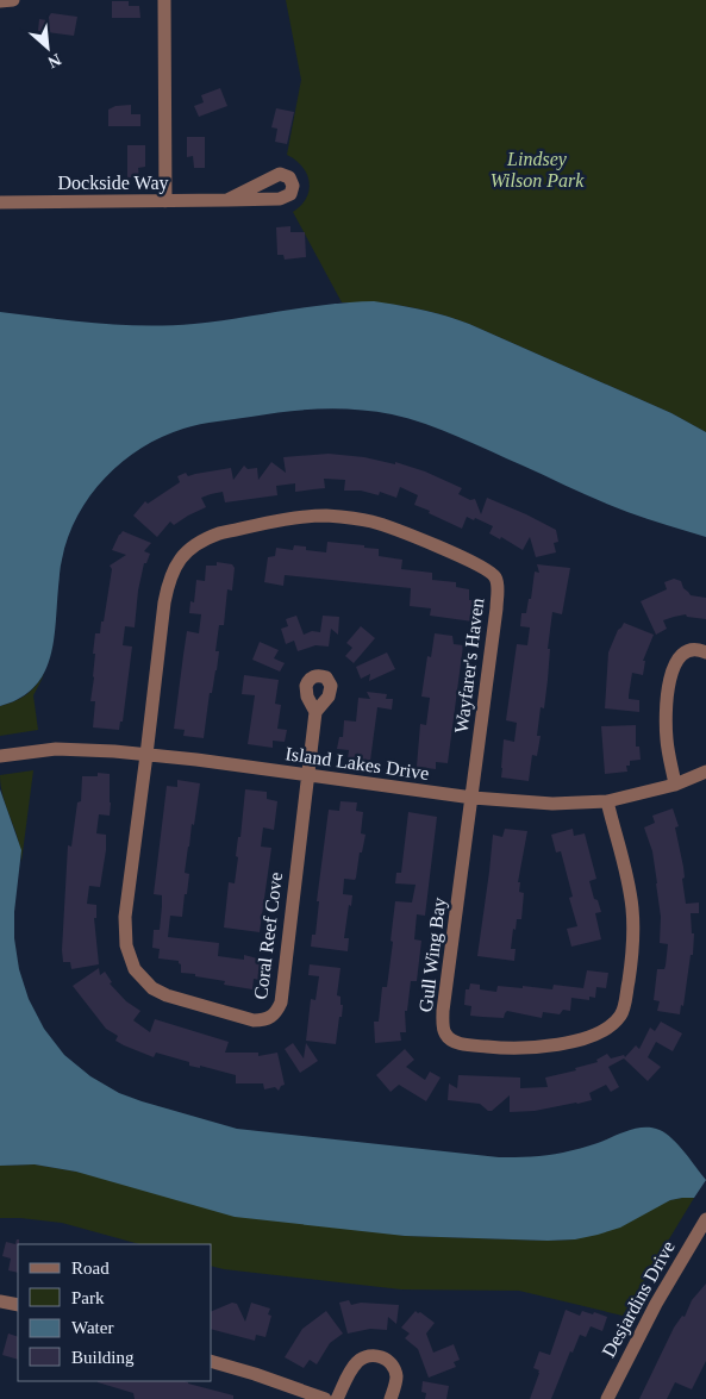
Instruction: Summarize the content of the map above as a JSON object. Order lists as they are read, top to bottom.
{
  "streets": {
    "street": [
      "Dockside Way",
      "Wayfarer's Haven",
      "Island Lakes Drive",
      "Coral Reef Cove",
      "Gull Wing Bay",
      "Desjardins Drive"
    ]
  },
  "crossings": [
    ["Wayfarer's Haven", "Island Lakes Drive"],
    ["Wayfarer's Haven", "Coral Reef Cove"],
    ["Wayfarer's Haven", "Gull Wing Bay"],
    ["Island Lakes Drive", "Coral Reef Cove"],
    ["Island Lakes Drive", "Gull Wing Bay"]
  ],
  "parks": ["Lindsey Wilson Park"],
  "legend": [
    "Road",
    "Park",
    "Water",
    "Building"
  ],
  "north": "bottom right"
}
